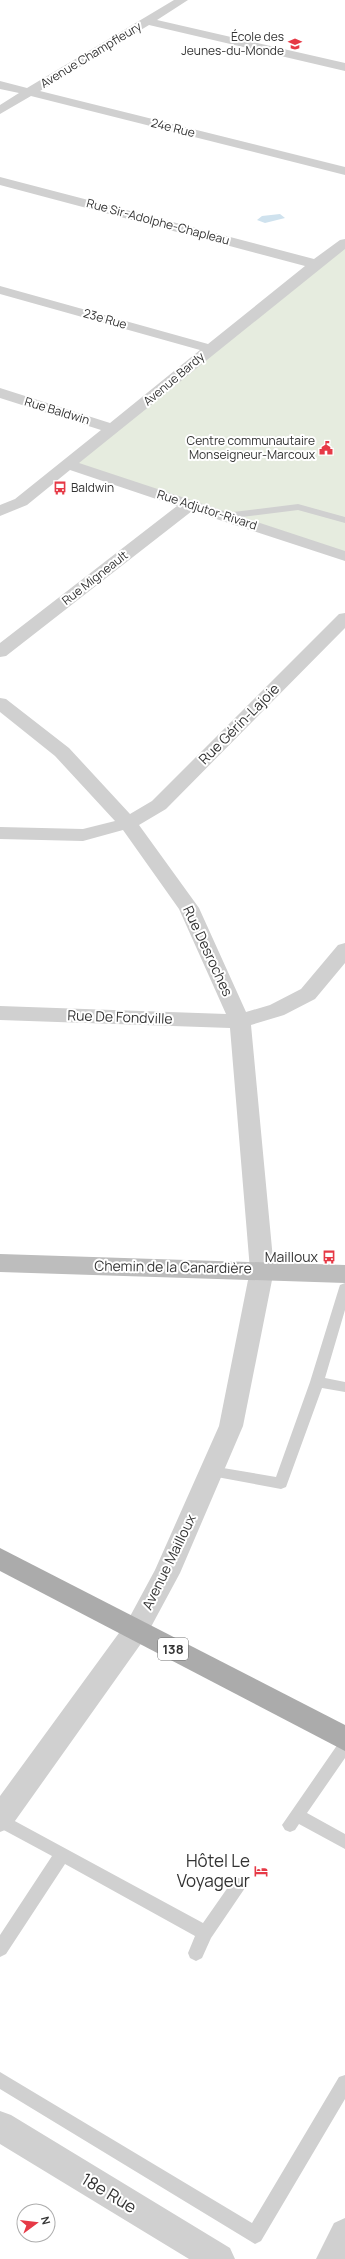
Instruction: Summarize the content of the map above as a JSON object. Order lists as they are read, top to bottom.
{
  "streets": {
    "main road": ["Chemin de la Canardière", "138"],
    "street": [
      "Avenue Champfleury",
      "24e Rue",
      "Rue Sir-Adolphe-Chapleau",
      "23e Rue",
      "Avenue Bardy",
      "Rue Baldwin",
      "Rue Adjutor-Rivard",
      "Rue Migneault",
      "Rue Gérin-Lajoie",
      "Rue Desroches",
      "Rue De Fondville",
      "Avenue Mailloux",
      "18e Rue"
    ]
  },
  "crossings": [
    ["Avenue Champfleury", "24e Rue"],
    ["Rue Sir-Adolphe-Chapleau", "Avenue Bardy"],
    ["23e Rue", "Avenue Bardy"],
    ["Avenue Bardy", "Rue Baldwin"],
    ["Avenue Bardy", "Rue Adjutor-Rivard"],
    ["Rue Adjutor-Rivard", "Rue Migneault"],
    ["Rue Gérin-Lajoie", "Rue Desroches"],
    ["Rue Desroches", "Rue De Fondville"],
    ["Rue Desroches", "Chemin de la Canardière"],
    ["Rue Desroches", "Avenue Mailloux"],
    ["Chemin de la Canardière", "Avenue Mailloux"],
    ["Avenue Mailloux", "138"]
  ],
  "places": {
    "school or university": ["École des Jeunes-du-Monde"],
    "public building": ["Centre communautaire Monseigneur-Marcoux"],
    "bus stop": ["Baldwin", "Mailloux"],
    "hotel": ["Hôtel Le Voyageur"]
  },
  "north": "right"
}
